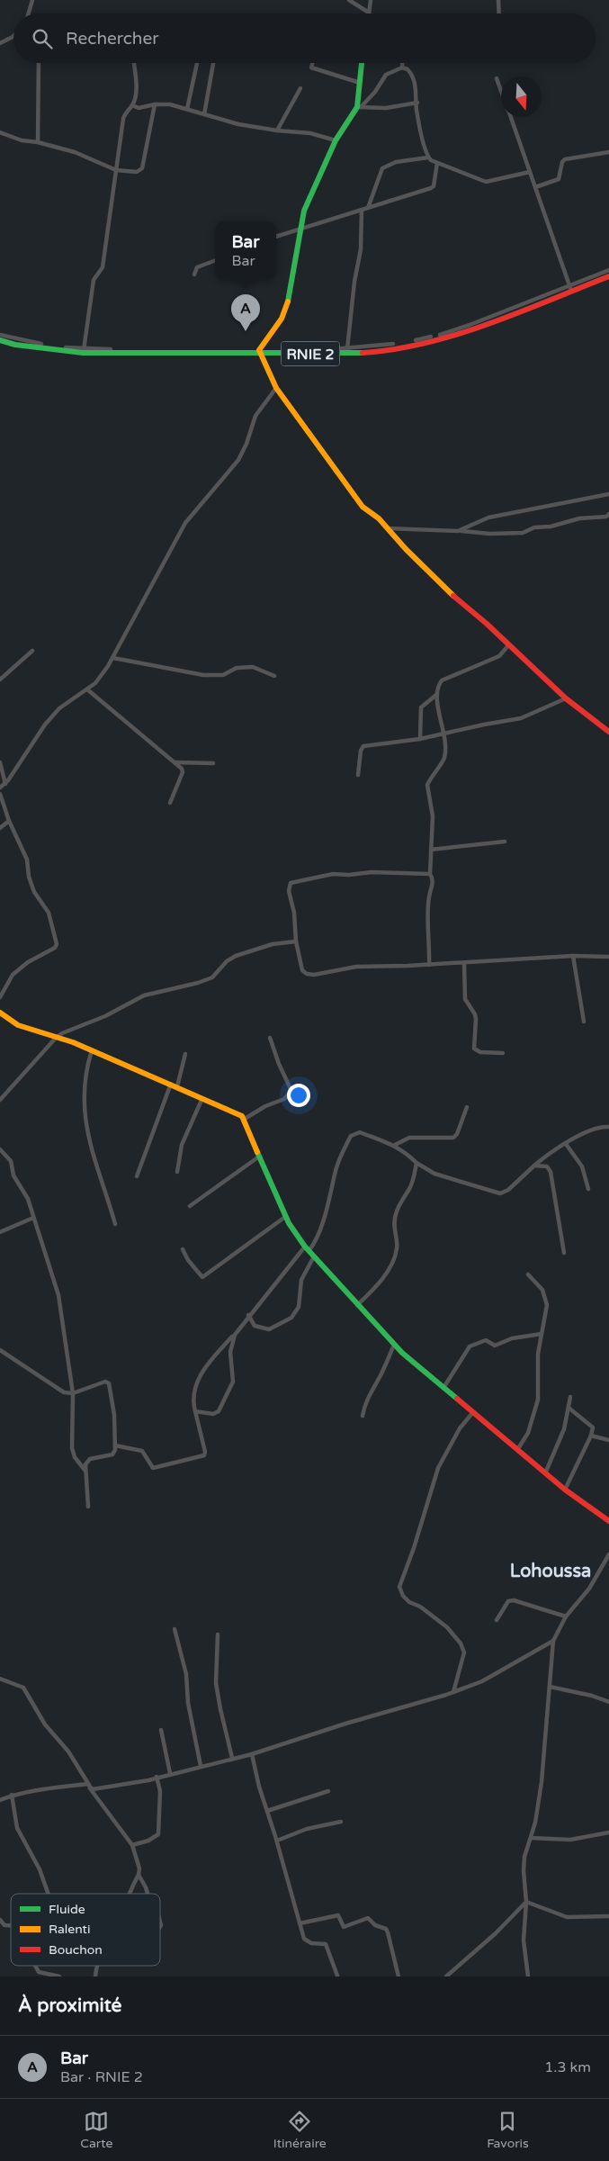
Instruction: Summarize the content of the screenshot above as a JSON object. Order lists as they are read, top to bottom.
{
  "streets": {
    "main road": ["RNIE 2"]
  },
  "districts": ["Lohoussa"],
  "legend": ["Fluide", "Ralenti", "Bouchon"],
  "north": "bottom",
  "page": {
    "search": "Rechercher",
    "popup": ["Bar", "Bar"],
    "pins": "A",
    "heading": "À proximité",
    "list": [
      {
        "mark": "A",
        "name": "Bar",
        "note": "Bar · RNIE 2",
        "value": "1.3 km"
      }
    ],
    "nav": ["Carte", "Itinéraire", "Favoris"]
  }
}
